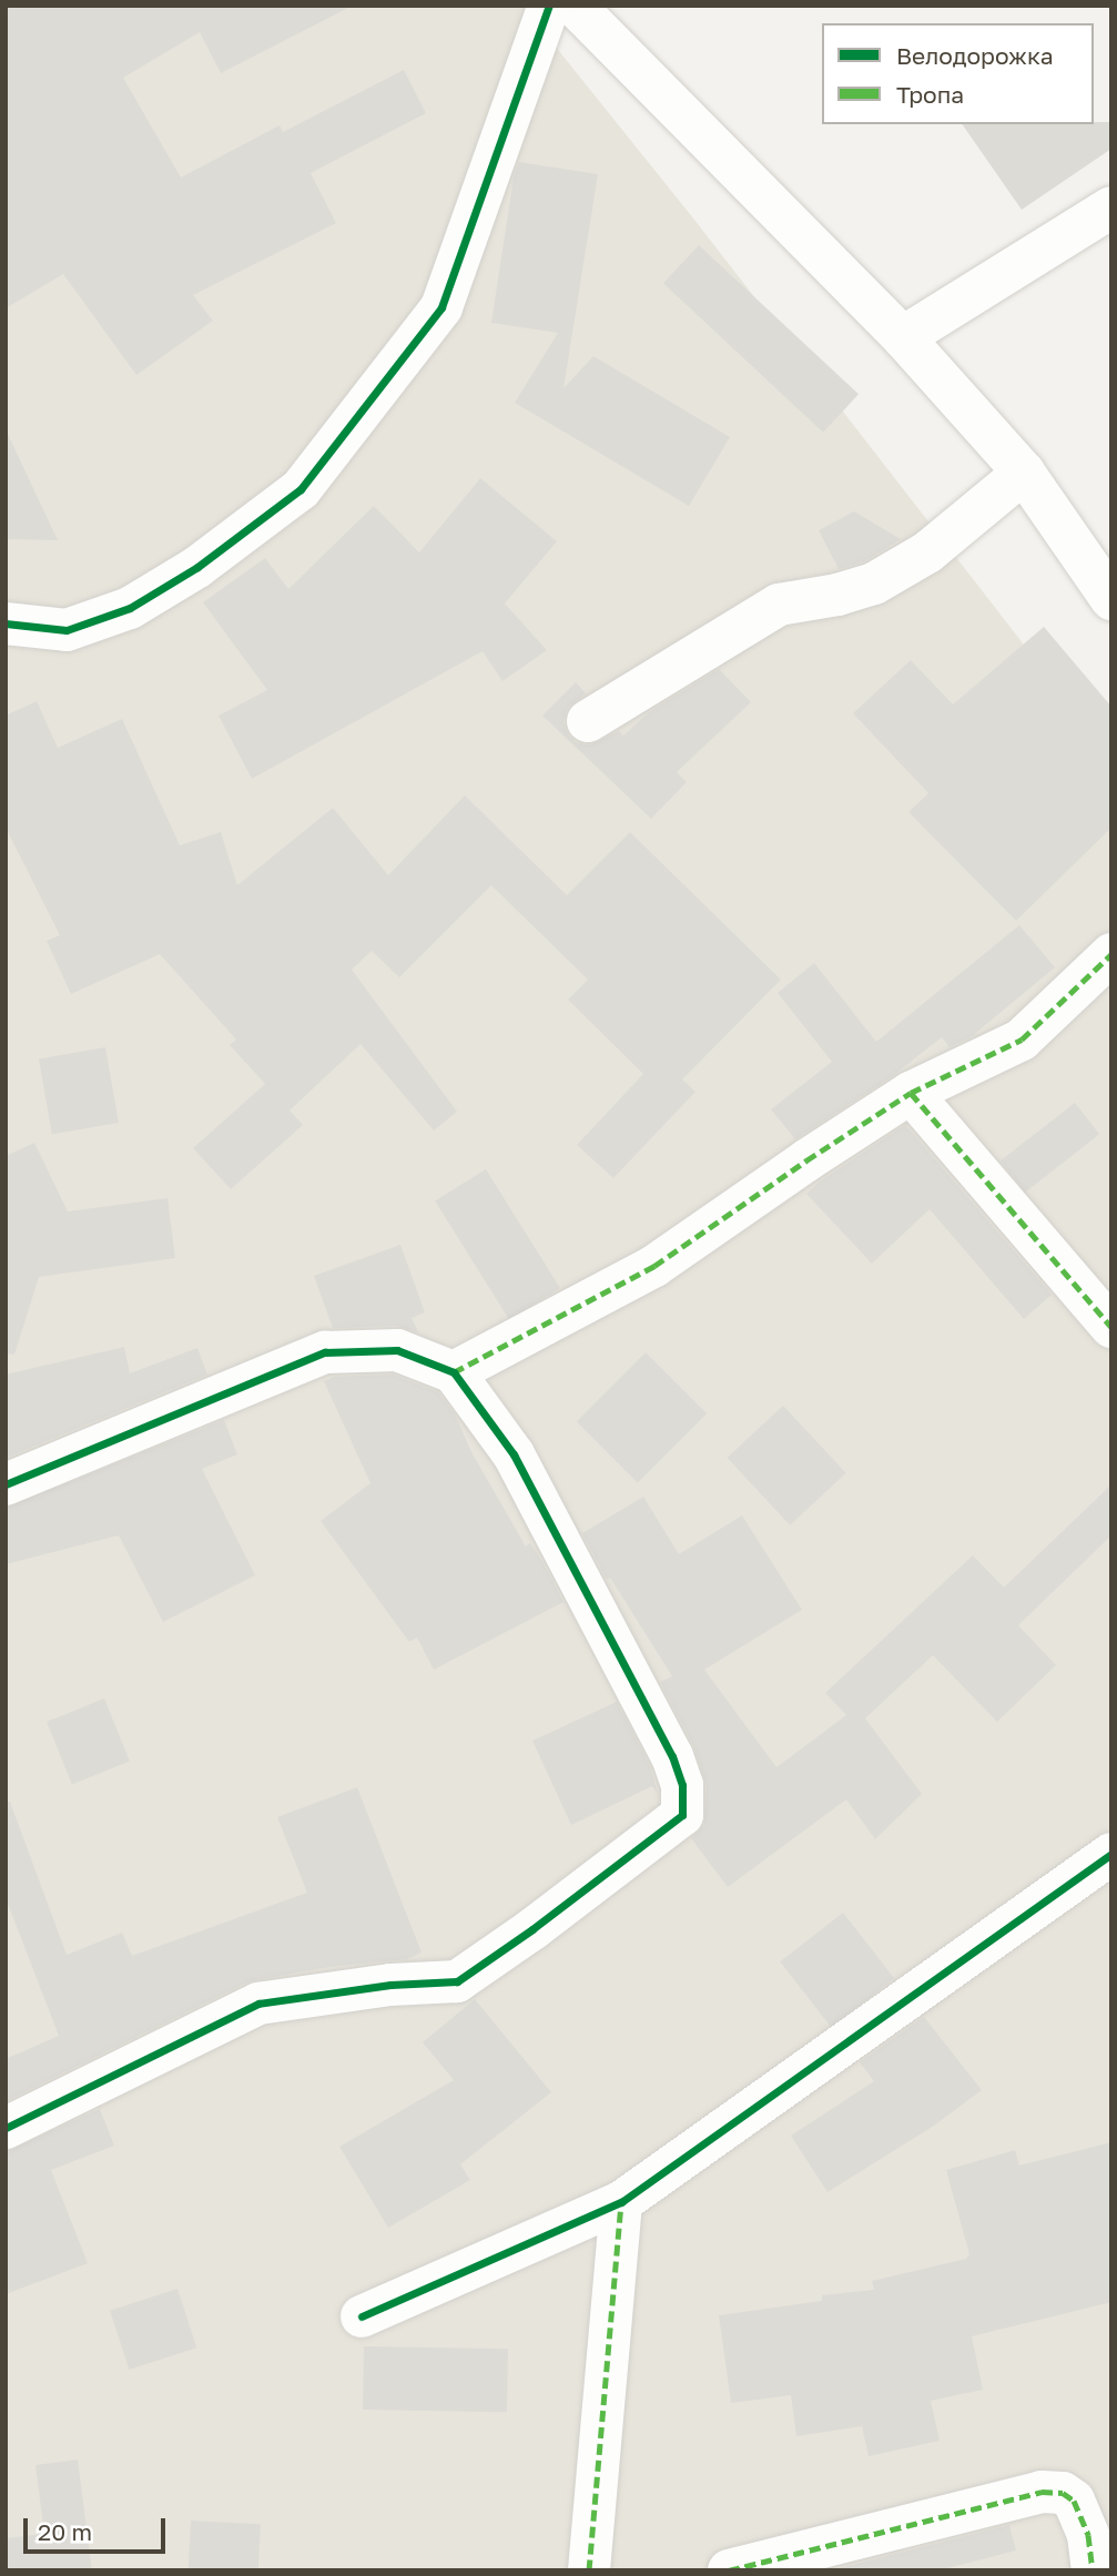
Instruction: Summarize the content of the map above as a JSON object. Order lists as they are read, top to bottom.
{
  "legend": ["Велодорожка", "Тропа"],
  "scale_bar": "20 m"
}
